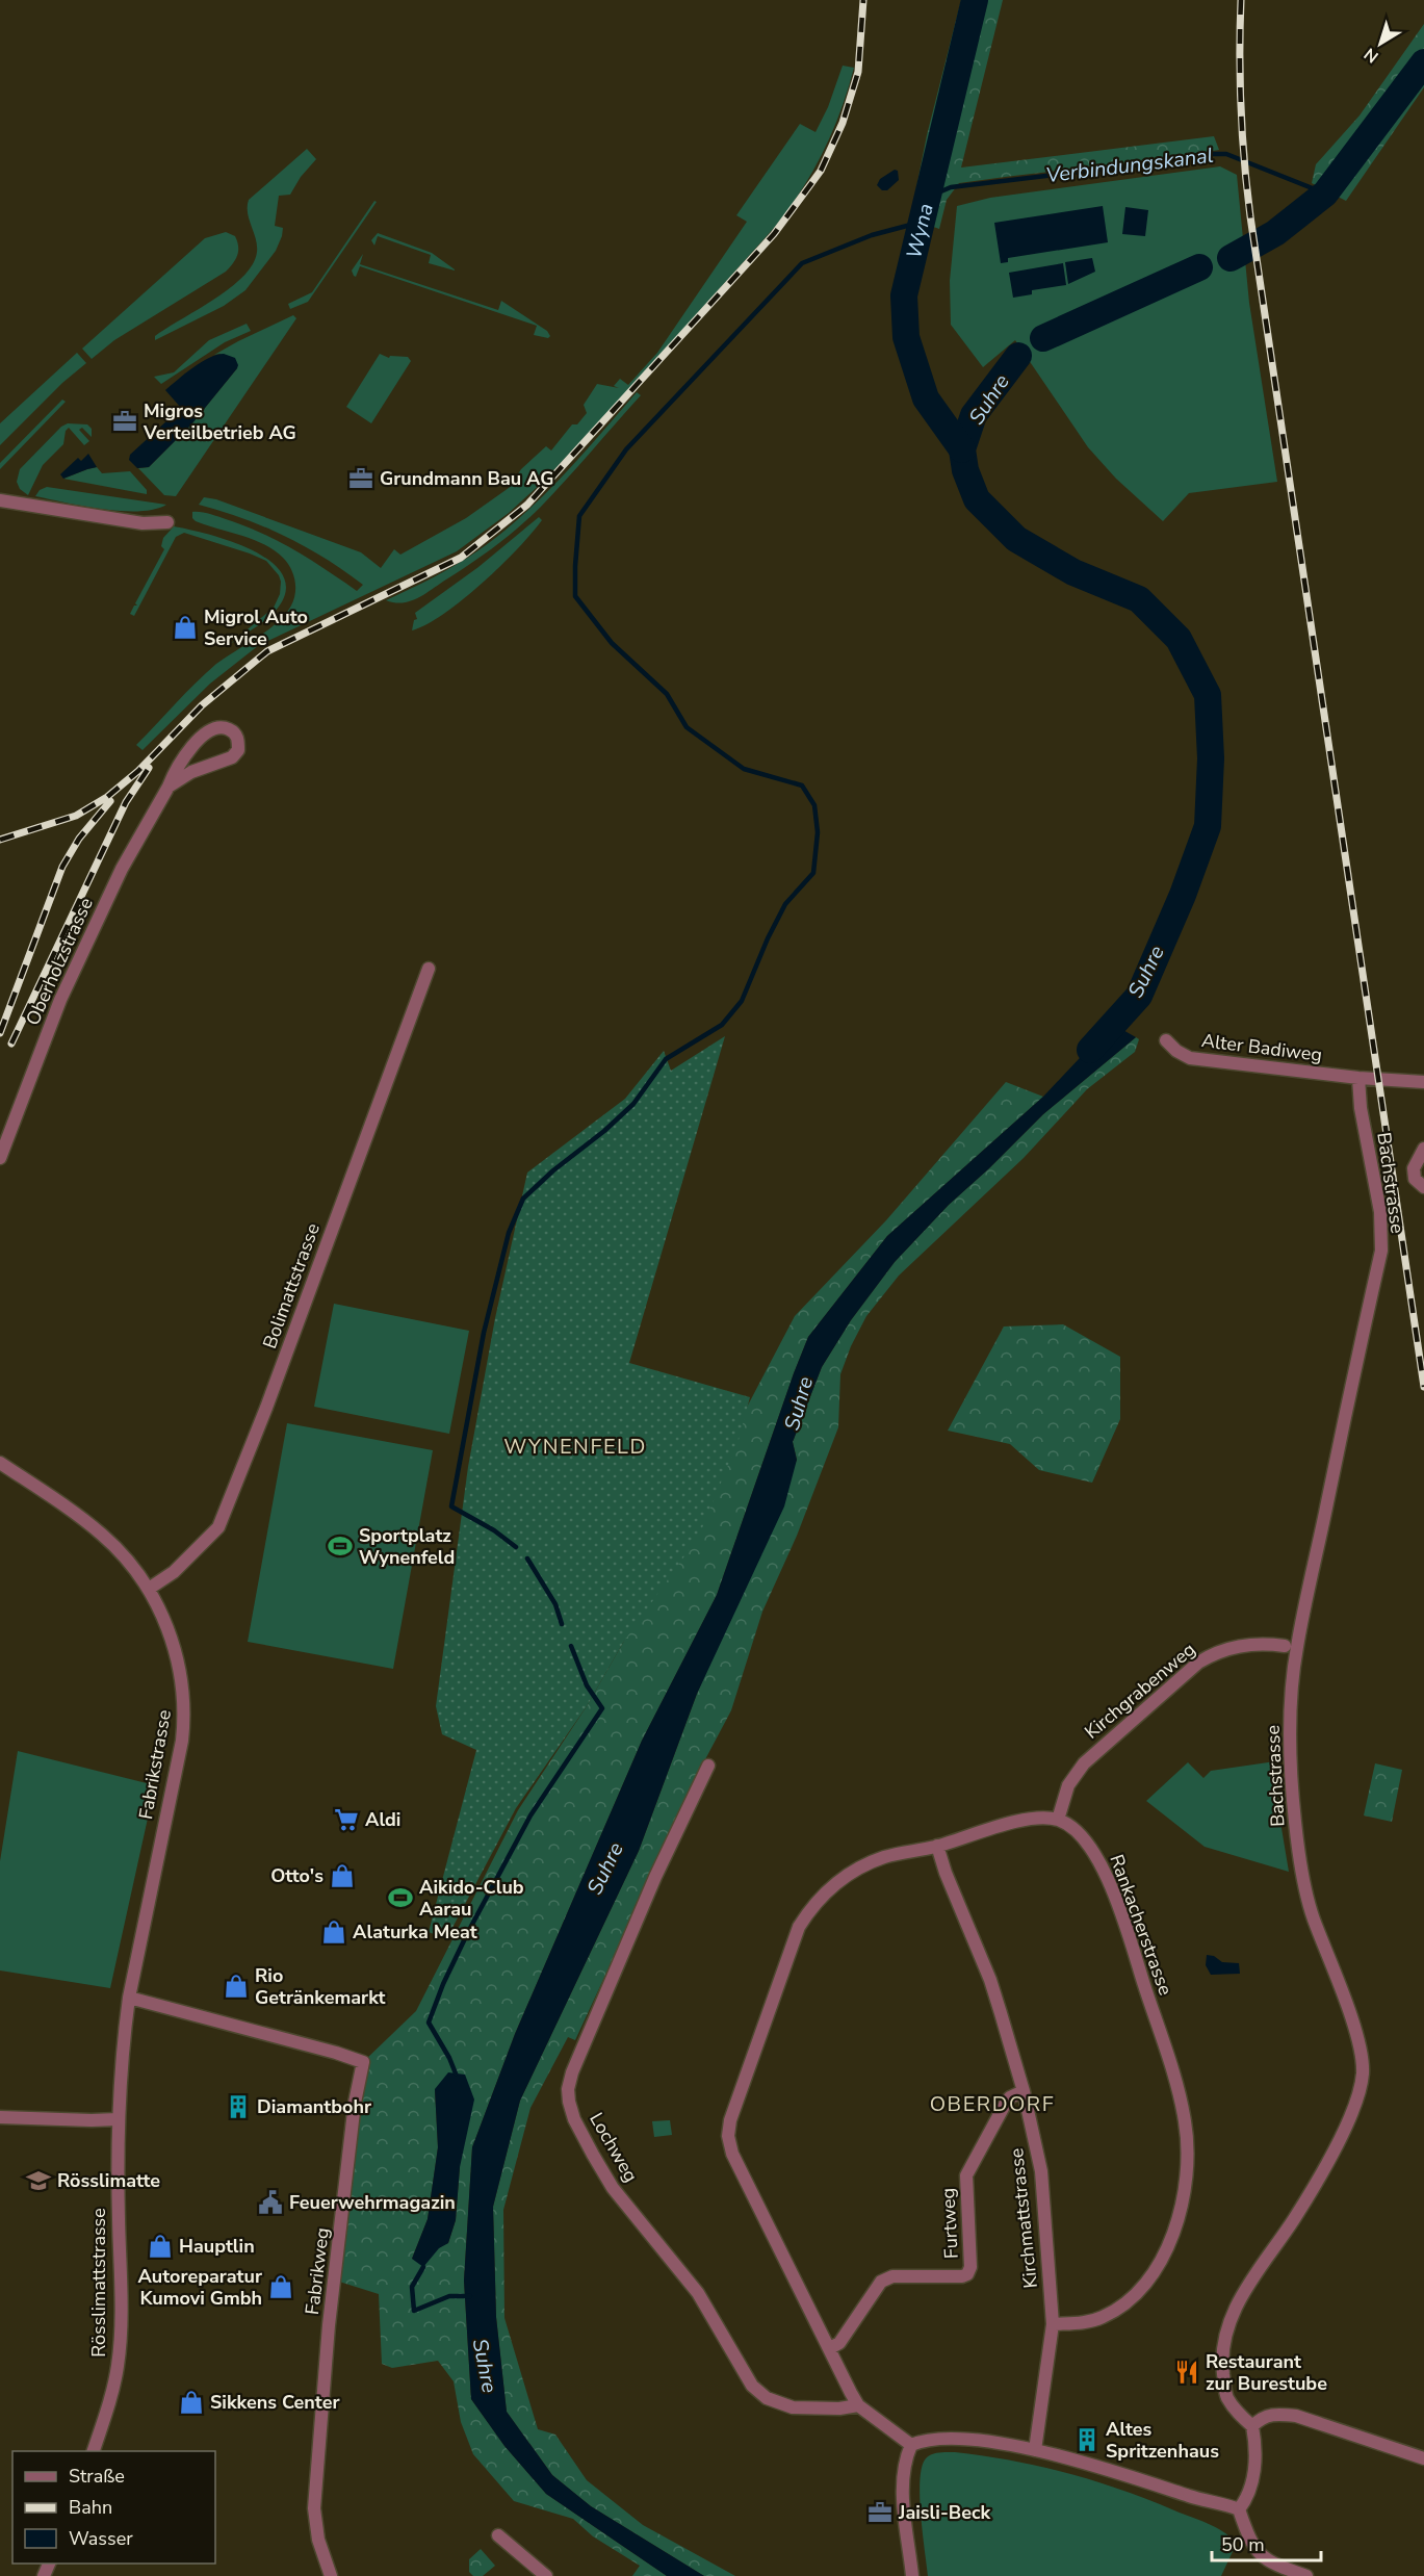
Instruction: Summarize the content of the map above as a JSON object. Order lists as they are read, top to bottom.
{
  "streets": {
    "street": [
      "Oberholzstrasse",
      "Alter Badiweg",
      "Bachstrasse",
      "Bolimattstrasse",
      "Kirchgrabenweg",
      "Fabrikstrasse",
      "Rankacherstrasse",
      "Lochweg",
      "Kirchmattstrasse",
      "Furtweg",
      "Fabrikweg",
      "Rösslimattstrasse"
    ]
  },
  "crossings": [
    ["Alter Badiweg", "Bachstrasse"],
    ["Bolimattstrasse", "Fabrikstrasse"],
    ["Kirchgrabenweg", "Rankacherstrasse"],
    ["Fabrikstrasse", "Fabrikweg"],
    ["Fabrikstrasse", "Rösslimattstrasse"],
    ["Rankacherstrasse", "Kirchmattstrasse"],
    ["Kirchmattstrasse", "Furtweg"],
    ["Fabrikweg", "Rösslimattstrasse"]
  ],
  "districts": ["WYNENFELD", "OBERDORF"],
  "water": ["Verbindungskanal", "Wyna", "Suhre"],
  "places": {
    "office": ["Migros Verteilbetrieb AG", "Grundmann Bau AG", "Jaisli-Beck"],
    "shop": [
      "Migrol Auto Service",
      "Otto's",
      "Alaturka Meat",
      "Rio Getränkemarkt",
      "Hauptlin",
      "Autoreparatur Kumovi Gmbh",
      "Sikkens Center"
    ],
    "sports": ["Sportplatz Wynenfeld", "Aikido-Club Aarau"],
    "supermarket": ["Aldi"],
    "building": ["Diamantbohr", "Altes Spritzenhaus"],
    "school or university": ["Rösslimatte"],
    "public building": ["Feuerwehrmagazin"],
    "restaurant": ["Restaurant zur Burestube"]
  },
  "legend": ["Straße", "Bahn", "Wasser"],
  "scale_bar": "50 m",
  "north": "bottom left"
}
